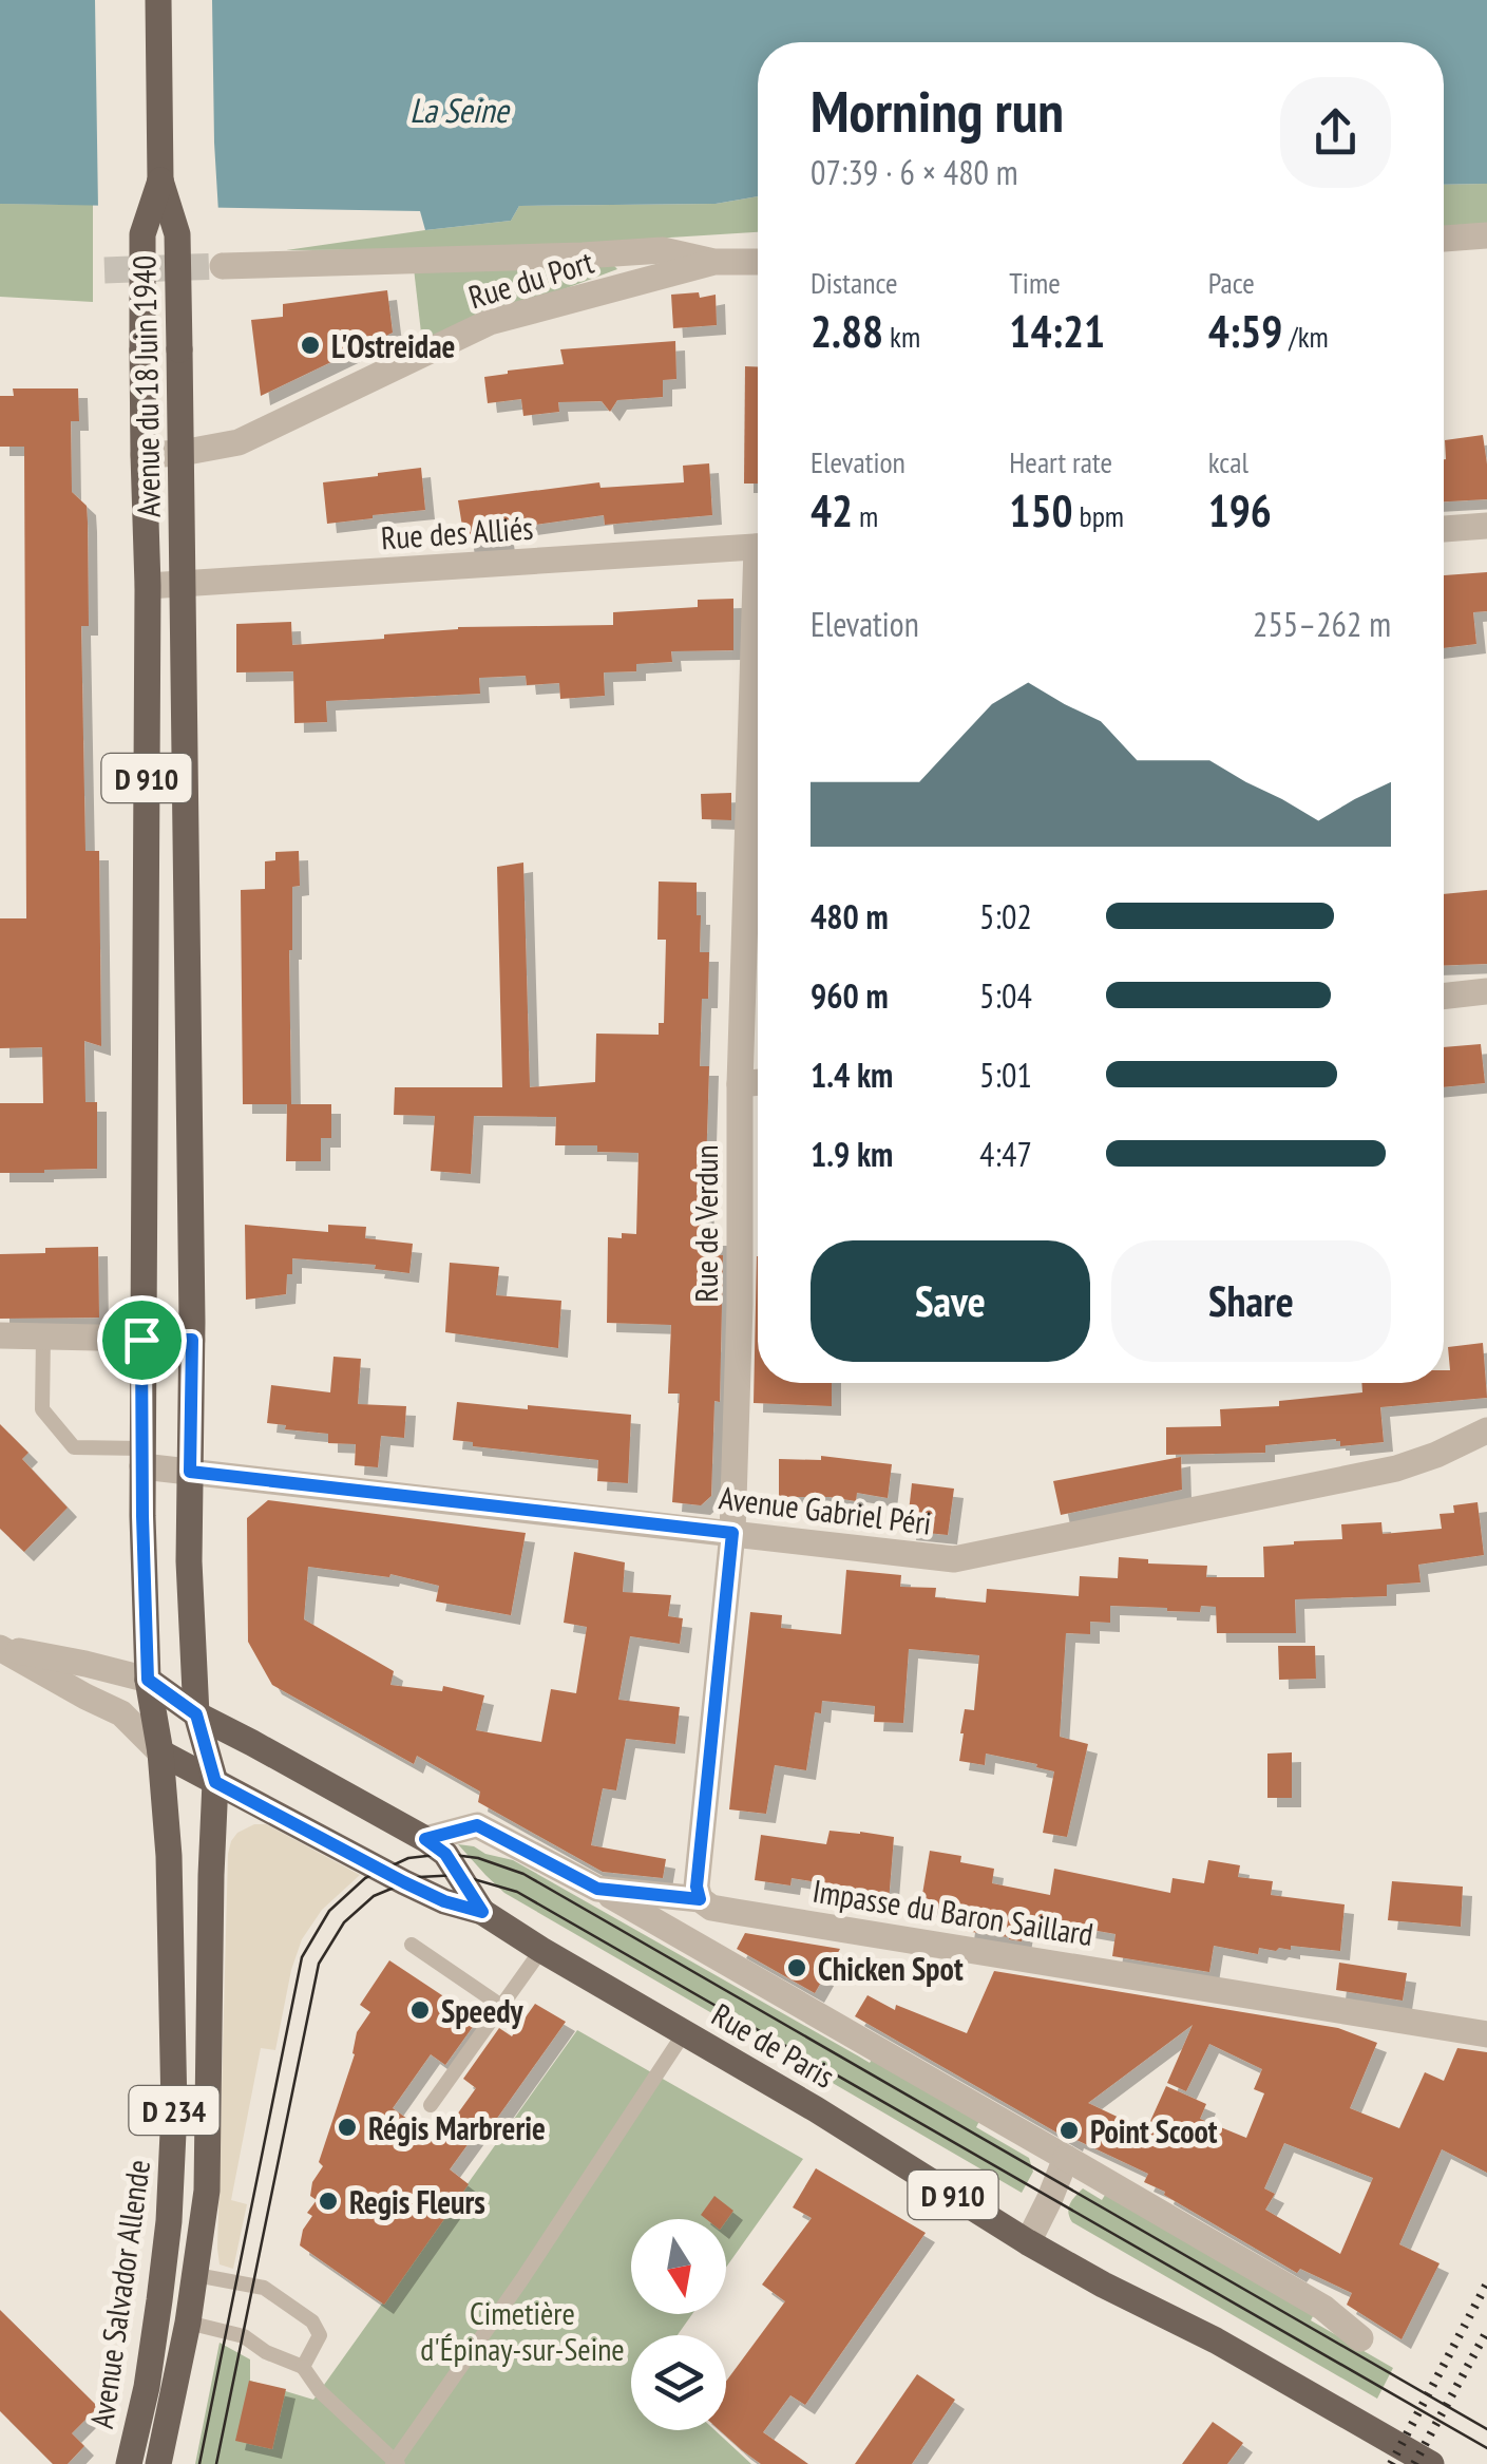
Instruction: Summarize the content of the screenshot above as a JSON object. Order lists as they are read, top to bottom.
{
  "streets": {
    "main road": [
      "Avenue du 18 Juin 1940",
      "D 910",
      "Rue de Paris",
      "D 234",
      "Avenue Salvador Allende"
    ],
    "street": [
      "Rue du Port",
      "Rue des Alliés",
      "Rue de Verdun",
      "Avenue Gabriel Péri",
      "Impasse du Baron Saillard"
    ]
  },
  "crossings": [
    ["Rue du Port", "Avenue du 18 Juin 1940"],
    ["Avenue du 18 Juin 1940", "Rue des Alliés"],
    ["Avenue du 18 Juin 1940", "D 910"],
    ["Avenue du 18 Juin 1940", "Avenue Gabriel Péri"],
    ["Avenue du 18 Juin 1940", "Rue de Paris"],
    ["D 910", "Rue de Paris"],
    ["D 910", "Avenue Salvador Allende"],
    ["Rue de Verdun", "Avenue Gabriel Péri"],
    ["Rue de Verdun", "Impasse du Baron Saillard"],
    ["Impasse du Baron Saillard", "Rue de Paris"],
    ["Rue de Paris", "Avenue Salvador Allende"]
  ],
  "water": ["La Seine"],
  "parks": ["Cimetière d'Épinay-sur-Seine"],
  "places": [
    "L'Ostreidae",
    "Chicken Spot",
    "Speedy",
    "Régis Marbrerie",
    "Point Scoot",
    "Regis Fleurs"
  ],
  "north": "bottom",
  "page": {
    "heading": ["Morning run", "07:39 · 6 × 480 m"],
    "stats": [
      ["Distance", "2.88 km"],
      ["Time", "14:21"],
      ["Pace", "4:59 /km"],
      ["Elevation", "42 m"],
      ["Heart rate", "150 bpm"],
      ["kcal", "196"]
    ],
    "chart": ["Elevation", "255–262 m"],
    "list": [
      {
        "name": "480 m",
        "note": "5:02"
      },
      {
        "name": "960 m",
        "note": "5:04"
      },
      {
        "name": "1.4 km",
        "note": "5:01"
      },
      {
        "name": "1.9 km",
        "note": "4:47"
      }
    ],
    "buttons": ["Save", "Share"]
  }
}
